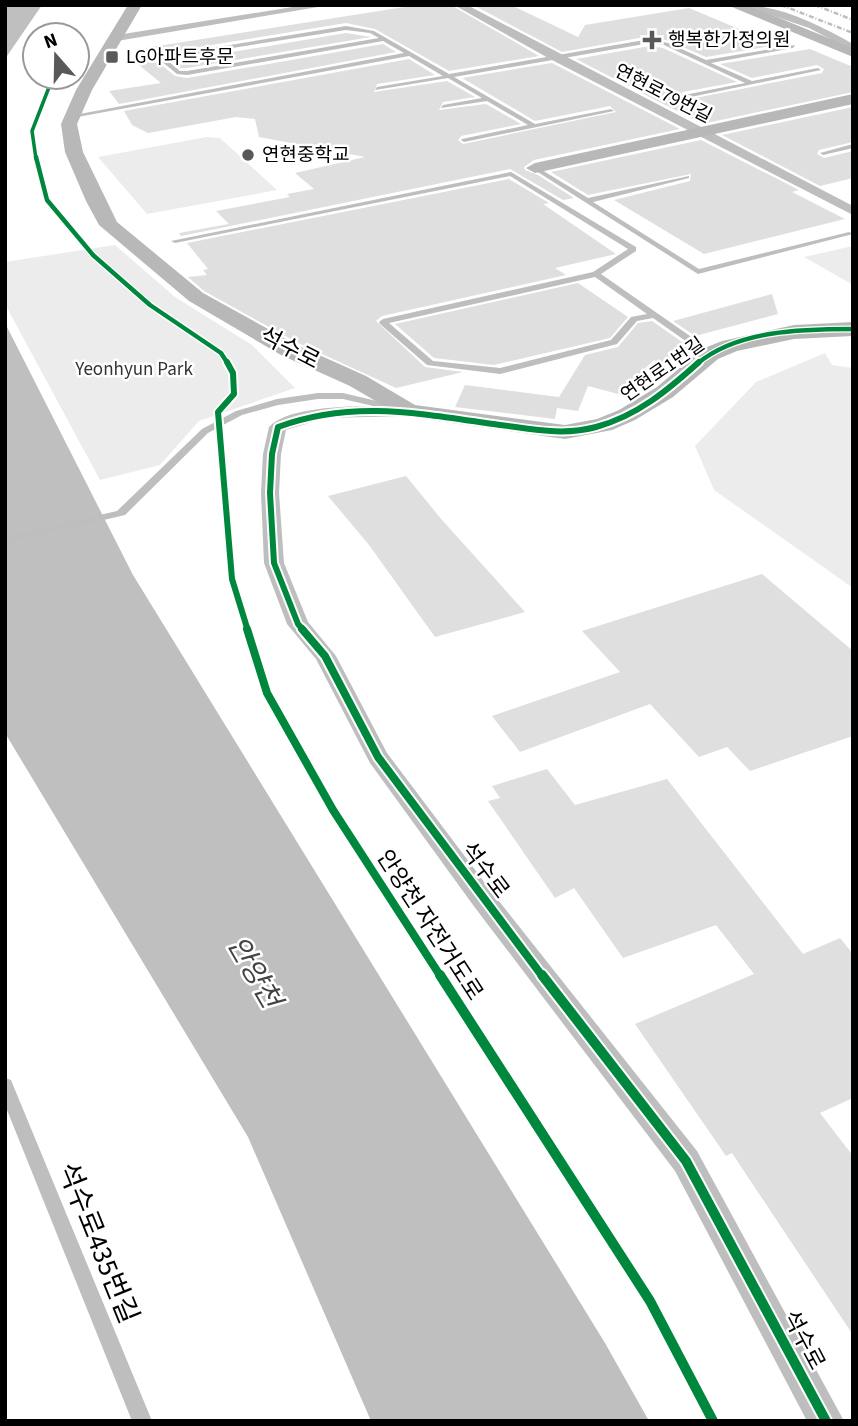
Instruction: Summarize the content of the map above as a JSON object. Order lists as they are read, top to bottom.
{
  "streets": {
    "street": ["연현로79번길", "석수로", "연현로1번길"],
    "lane": ["석수로435번길"],
    "cycle path": ["안양천 자전거도로"]
  },
  "crossings": [
    ["석수로", "연현로1번길"]
  ],
  "water": ["안양천"],
  "parks": ["Yeonhyun Park"],
  "places": {
    "health": ["행복한가정의원"],
    "transit": ["LG아파트후문"],
    "other": ["연현중학교"]
  },
  "north": "top"
}
